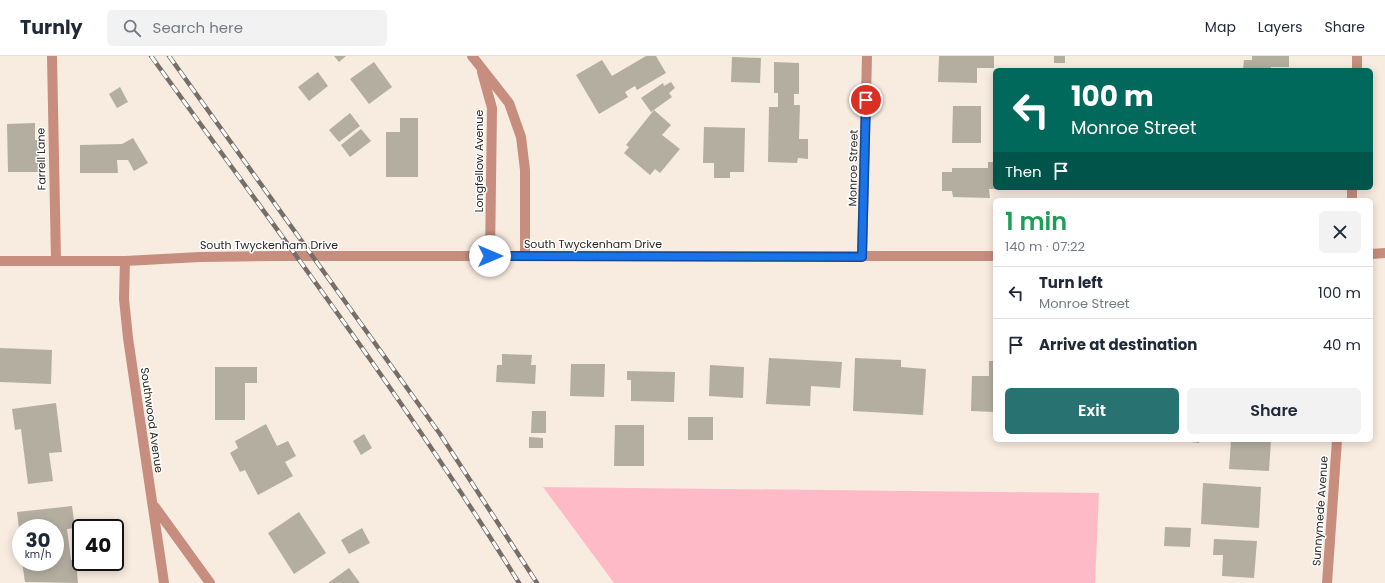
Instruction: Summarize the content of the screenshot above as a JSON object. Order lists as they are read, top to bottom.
{
  "streets": {
    "street": [
      "Farrell Lane",
      "Longfellow Avenue",
      "Monroe Street",
      "South Twyckenham Drive",
      "Southwood Avenue",
      "Sunnymede Avenue"
    ]
  },
  "crossings": [
    ["Farrell Lane", "South Twyckenham Drive"],
    ["Longfellow Avenue", "South Twyckenham Drive"],
    ["Monroe Street", "South Twyckenham Drive"],
    ["South Twyckenham Drive", "Southwood Avenue"]
  ],
  "page": {
    "header": "Turnly",
    "search": "Search here",
    "nav": ["Map", "Layers", "Share"],
    "turn": ["100 m", "Monroe Street"],
    "then": "Then",
    "heading": ["1 min", "140 m · 07:22"],
    "list": [
      {
        "name": "Turn left",
        "note": "Monroe Street",
        "value": "100 m"
      },
      {
        "name": "Arrive at destination",
        "value": "40 m"
      }
    ],
    "buttons": ["Exit", "Share"],
    "speed": "30 km/h",
    "limit": "40"
  }
}
